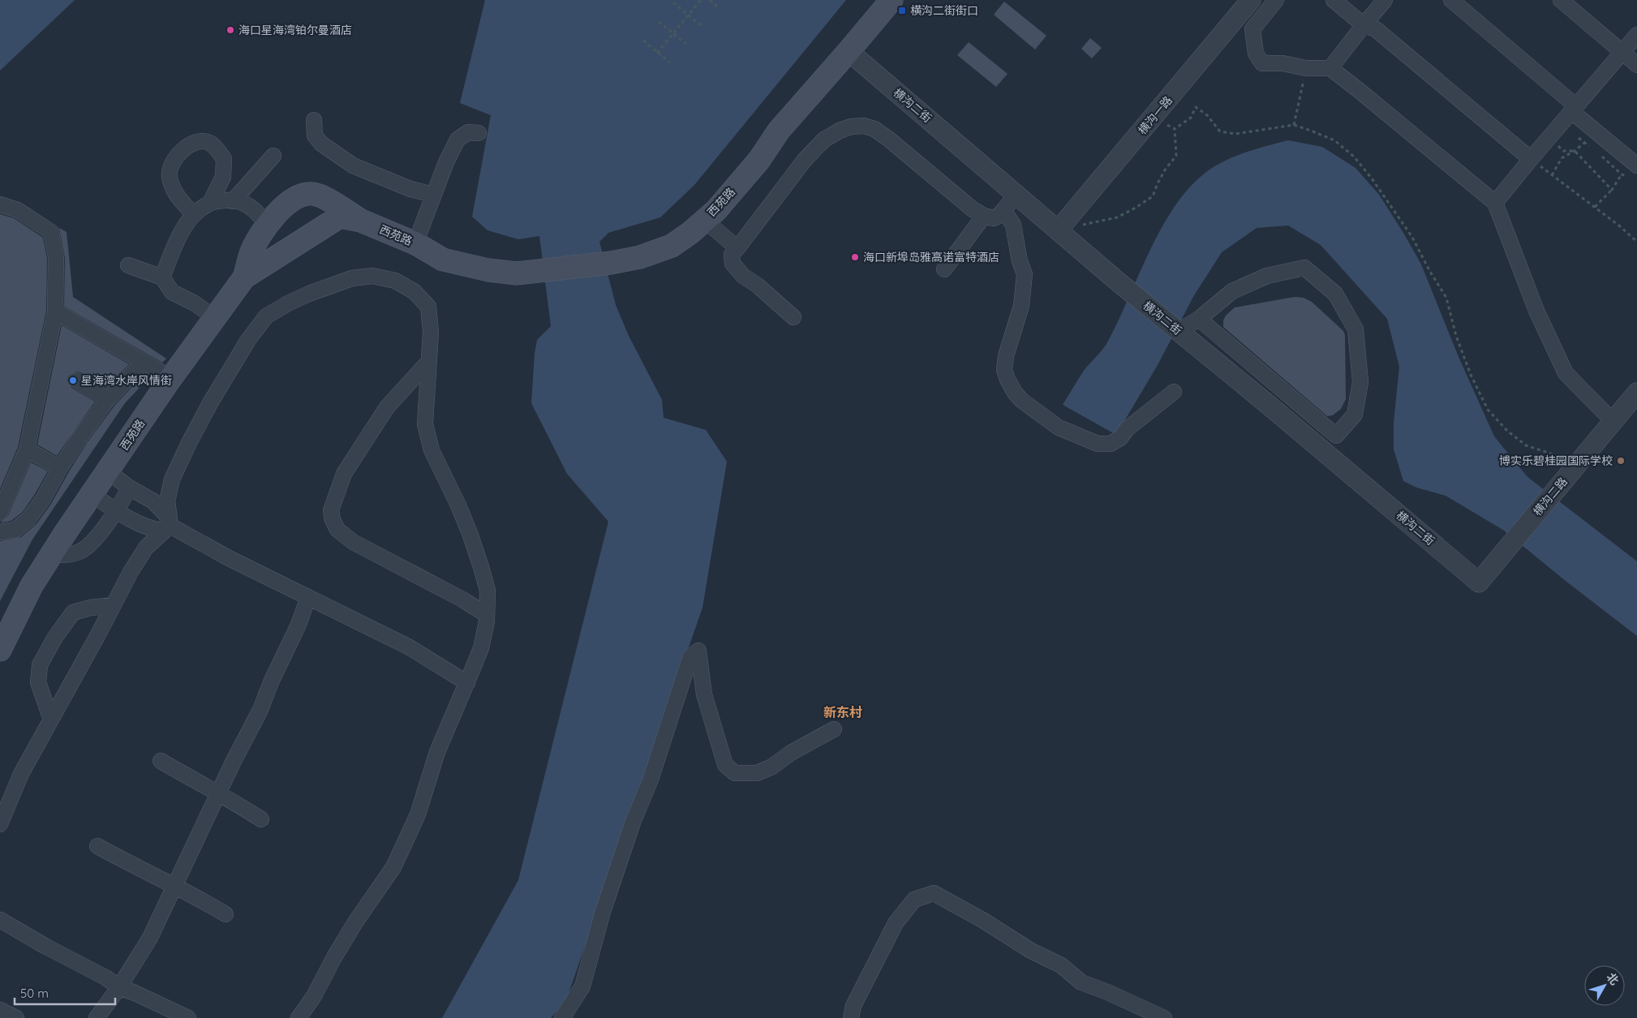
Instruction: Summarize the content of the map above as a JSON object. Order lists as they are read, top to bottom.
{
  "streets": {
    "main road": ["西苑路"],
    "street": ["横沟二街", "横沟一路", "横沟二路"]
  },
  "crossings": [
    ["横沟二街", "横沟一路"],
    ["横沟二街", "西苑路"],
    ["横沟二街", "横沟二路"]
  ],
  "districts": ["新东村"],
  "places": {
    "transit": ["横沟二街街口"],
    "other": [
      "海口星海湾铂尔曼酒店",
      "海口新埠岛雅高诺富特酒店",
      "星海湾水岸风情街",
      "博实乐碧桂园国际学校"
    ]
  },
  "scale_bar": "50 m",
  "north": "top right"
}
